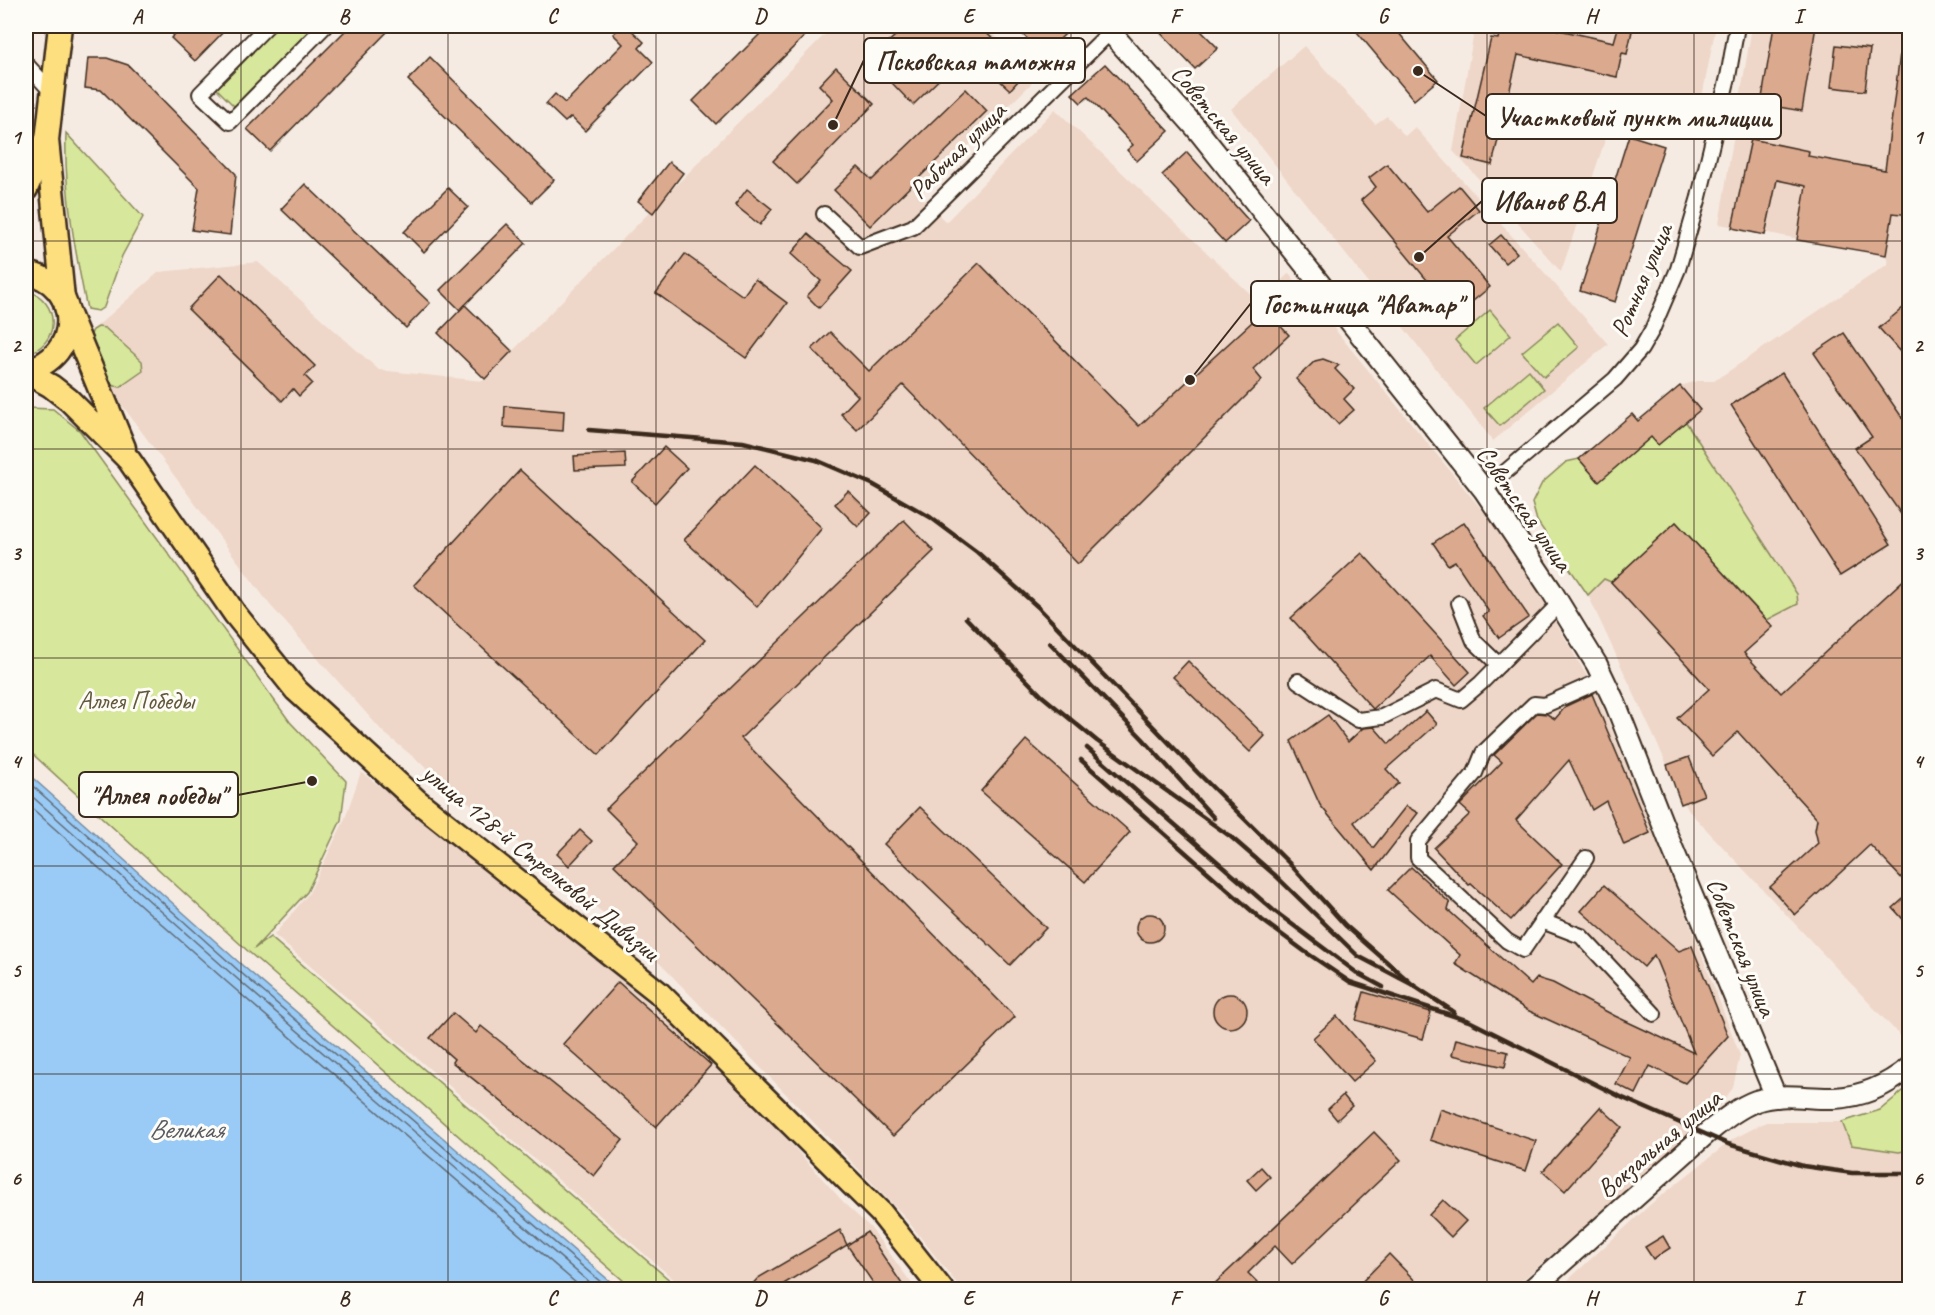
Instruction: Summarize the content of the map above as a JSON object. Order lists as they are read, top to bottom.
{
  "streets": {
    "main road": ["улица 128-й Стрелковой Дивизии"],
    "street": [
      "Советская улица",
      "Рабочая улица",
      "Ротная улица",
      "Вокзальная улица"
    ]
  },
  "crossings": [
    ["Советская улица", "Рабочая улица"],
    ["Советская улица", "Ротная улица"],
    ["Советская улица", "Вокзальная улица"]
  ],
  "water": ["Великая"],
  "parks": ["Аллея Победы"],
  "places": [
    "Участковый пункт милиции",
    "Псковская таможня",
    "Иванов В.А",
    "Гостиница \"Аватар\"",
    "\"Аллея победы\""
  ],
  "grid": {
    "columns": [
      "A",
      "B",
      "C",
      "D",
      "E",
      "F",
      "G",
      "H",
      "I"
    ],
    "rows": [
      "1",
      "2",
      "3",
      "4",
      "5",
      "6"
    ]
  }
}
